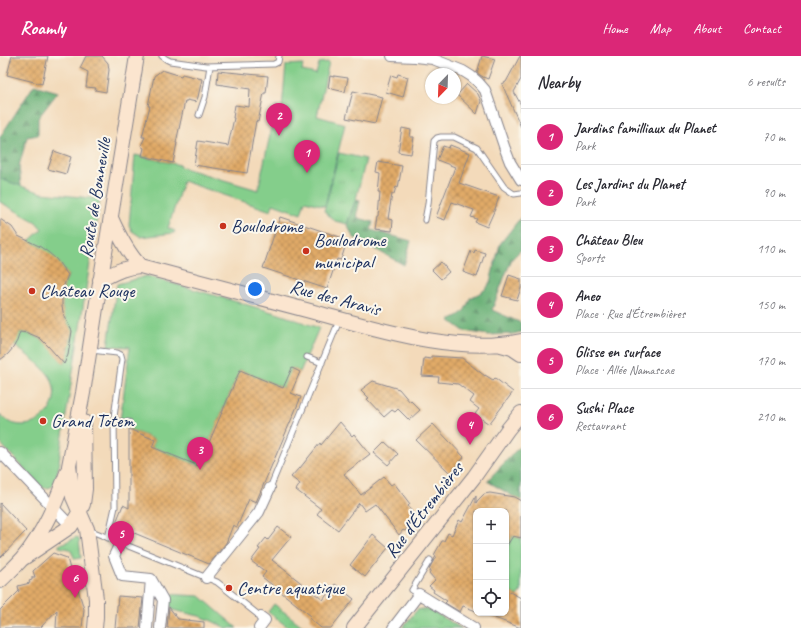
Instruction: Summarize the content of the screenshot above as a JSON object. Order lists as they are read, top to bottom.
{
  "streets": {
    "main road": ["Route de Bonneville", "Rue des Aravis", "Rue d'Étrembières"]
  },
  "crossings": [
    ["Route de Bonneville", "Rue des Aravis"]
  ],
  "places": [
    "Boulodrome",
    "Boulodrome municipal",
    "Château Rouge",
    "Grand Totem",
    "Centre aquatique"
  ],
  "north": "bottom left",
  "page": {
    "header": "Roamly",
    "nav": [
      "Home",
      "Map",
      "About",
      "Contact"
    ],
    "heading": ["Nearby", "6 results"],
    "pins": [
      "2",
      "1",
      "4",
      "3",
      "5",
      "6"
    ],
    "list": [
      {
        "mark": "1",
        "name": "Jardins familliaux du Planet",
        "note": "Park",
        "value": "70 m"
      },
      {
        "mark": "2",
        "name": "Les Jardins du Planet",
        "note": "Park",
        "value": "90 m"
      },
      {
        "mark": "3",
        "name": "Château Bleu",
        "note": "Sports",
        "value": "110 m"
      },
      {
        "mark": "4",
        "name": "Aneo",
        "note": "Place · Rue d'Étrembières",
        "value": "150 m"
      },
      {
        "mark": "5",
        "name": "Glisse en surface",
        "note": "Place · Allée Namascae",
        "value": "170 m"
      },
      {
        "mark": "6",
        "name": "Sushi Place",
        "note": "Restaurant",
        "value": "210 m"
      }
    ],
    "map_buttons": ["+", "−"]
  }
}
